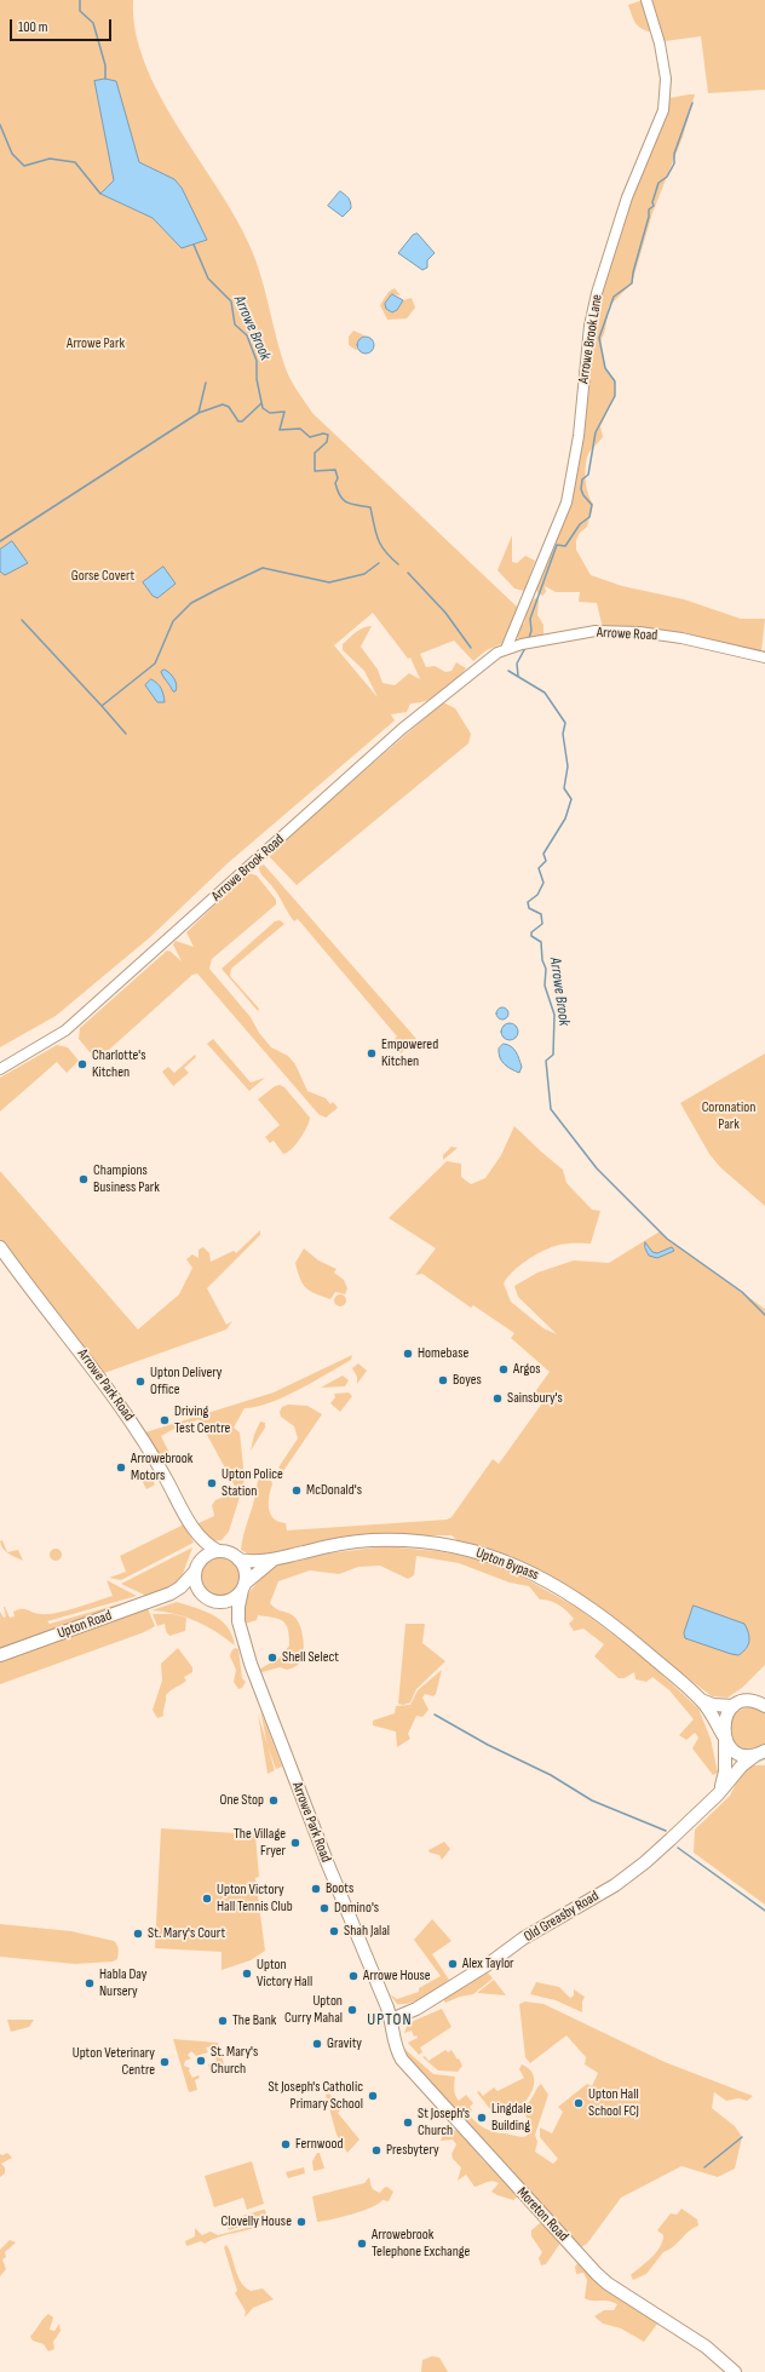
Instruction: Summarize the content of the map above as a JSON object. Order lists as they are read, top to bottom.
{
  "streets": {
    "main road": [
      "Arrowe Park Road",
      "Upton Bypass",
      "Upton Road",
      "Old Greasby Road",
      "Moreton Road"
    ],
    "street": ["Arrowe Brook Lane", "Arrowe Road", "Arrowe Brook Road"]
  },
  "crossings": [
    ["Arrowe Brook Lane", "Arrowe Road"],
    ["Arrowe Road", "Arrowe Brook Road"],
    ["Arrowe Park Road", "Upton Bypass"],
    ["Arrowe Park Road", "Upton Road"],
    ["Arrowe Park Road", "Old Greasby Road"],
    ["Arrowe Park Road", "Moreton Road"],
    ["Upton Bypass", "Upton Road"],
    ["Upton Bypass", "Old Greasby Road"],
    ["Old Greasby Road", "Moreton Road"]
  ],
  "districts": ["UPTON"],
  "water": ["Arrowe Brook"],
  "parks": ["Arrowe Park", "Gorse Covert", "Coronation Park"],
  "places": [
    "Empowered Kitchen",
    "Charlotte's Kitchen",
    "Champions Business Park",
    "Homebase",
    "Argos",
    "Boyes",
    "Upton Delivery Office",
    "Sainsbury's",
    "Driving Test Centre",
    "Arrowebrook Motors",
    "Upton Police Station",
    "McDonald's",
    "Shell Select",
    "One Stop",
    "The Village Fryer",
    "Boots",
    "Upton Victory Hall Tennis Club",
    "Domino's",
    "Shah Jalal",
    "St. Mary's Court",
    "Alex Taylor",
    "Upton Victory Hall",
    "Arrowe House",
    "Habla Day Nursery",
    "Upton Curry Mahal",
    "The Bank",
    "Gravity",
    "St. Mary's Church",
    "Upton Veterinary Centre",
    "St Joseph's Catholic Primary School",
    "Upton Hall School FCJ",
    "Lingdale Building",
    "St Joseph's Church",
    "Fernwood",
    "Presbytery",
    "Clovelly House",
    "Arrowebrook Telephone Exchange"
  ],
  "scale_bar": "100 m"
}
